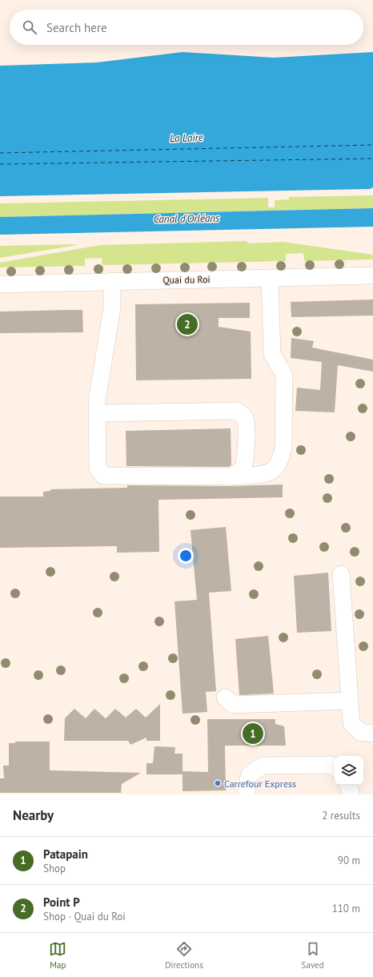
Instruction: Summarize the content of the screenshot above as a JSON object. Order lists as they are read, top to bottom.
{
  "streets": {
    "street": ["Quai du Roi"]
  },
  "water": ["La Loire", "Canal d'Orléans"],
  "places": ["Carrefour Express"],
  "page": {
    "search": "Search here",
    "pins": ["2", "1"],
    "heading": ["Nearby", "2 results"],
    "list": [
      {
        "mark": "1",
        "name": "Patapain",
        "note": "Shop",
        "value": "90 m"
      },
      {
        "mark": "2",
        "name": "Point P",
        "note": "Shop · Quai du Roi",
        "value": "110 m"
      }
    ],
    "nav": ["Map", "Directions", "Saved"]
  }
}
